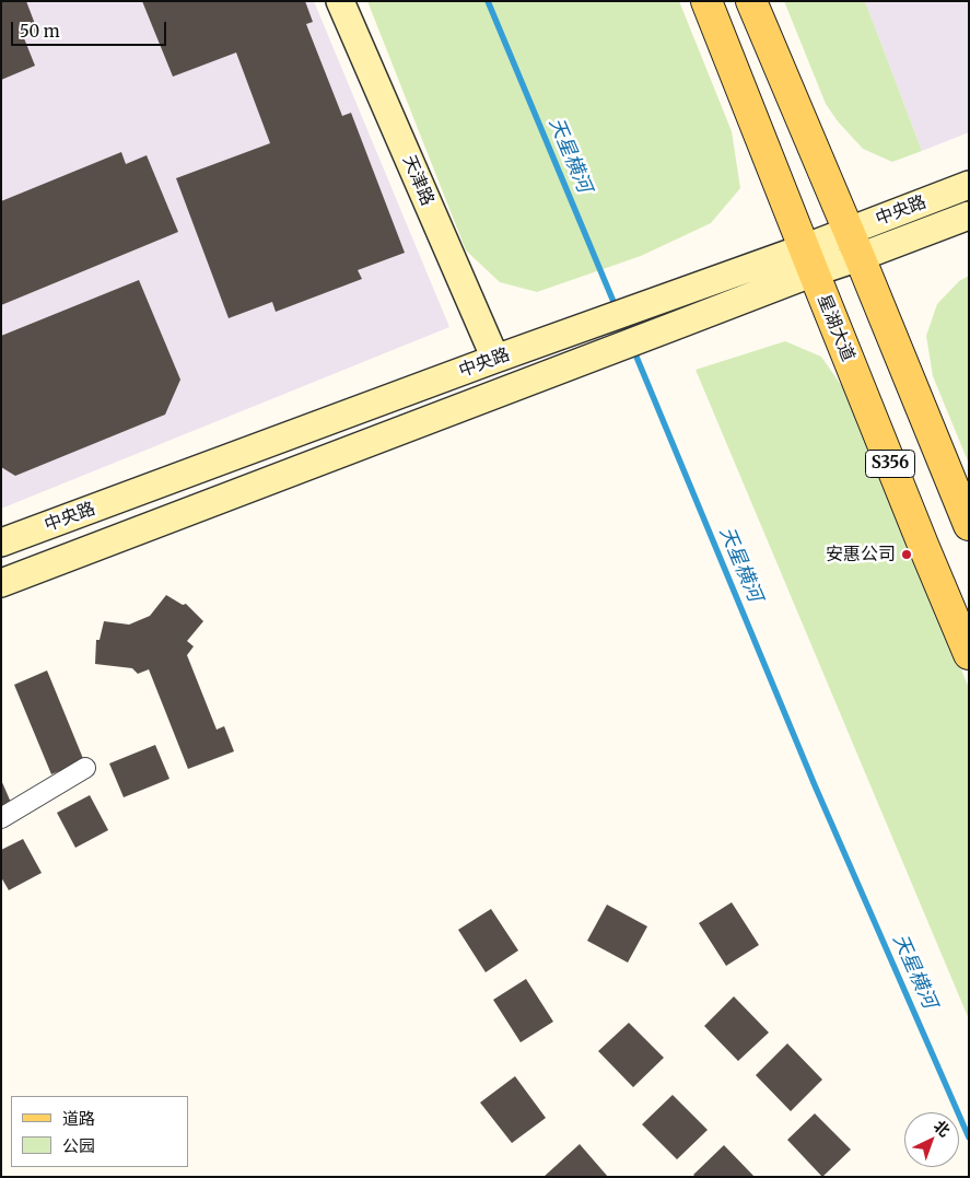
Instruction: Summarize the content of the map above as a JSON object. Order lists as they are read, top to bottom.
{
  "streets": {
    "main road": ["星湖大道", "S356"],
    "street": ["天津路", "中央路"]
  },
  "crossings": [
    ["天津路", "中央路"],
    ["中央路", "星湖大道"],
    ["中央路", "S356"]
  ],
  "water": ["天星横河"],
  "places": ["安惠公司"],
  "legend": ["道路", "公园"],
  "scale_bar": "50 m",
  "north": "top right"
}
